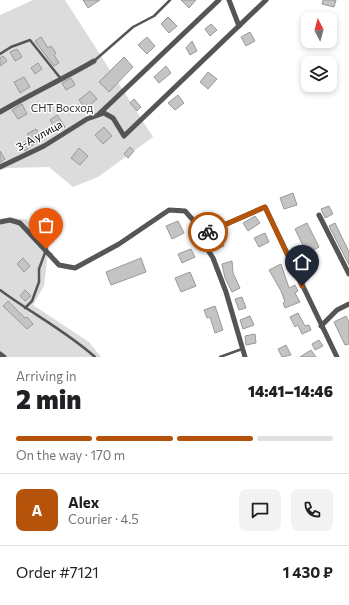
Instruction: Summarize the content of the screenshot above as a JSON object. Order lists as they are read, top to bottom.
{
  "streets": {
    "street": ["3-А улица"]
  },
  "parks": ["СНТ Восход"],
  "north": "top",
  "page": {
    "heading": ["2 min", "Arriving in", "14:41–14:46"],
    "panel": [
      "Alex",
      "Courier · 4.5",
      "Order #7121",
      "1 430 ₽"
    ],
    "bar": "On the way · 170 m",
    "round": "A"
  }
}
